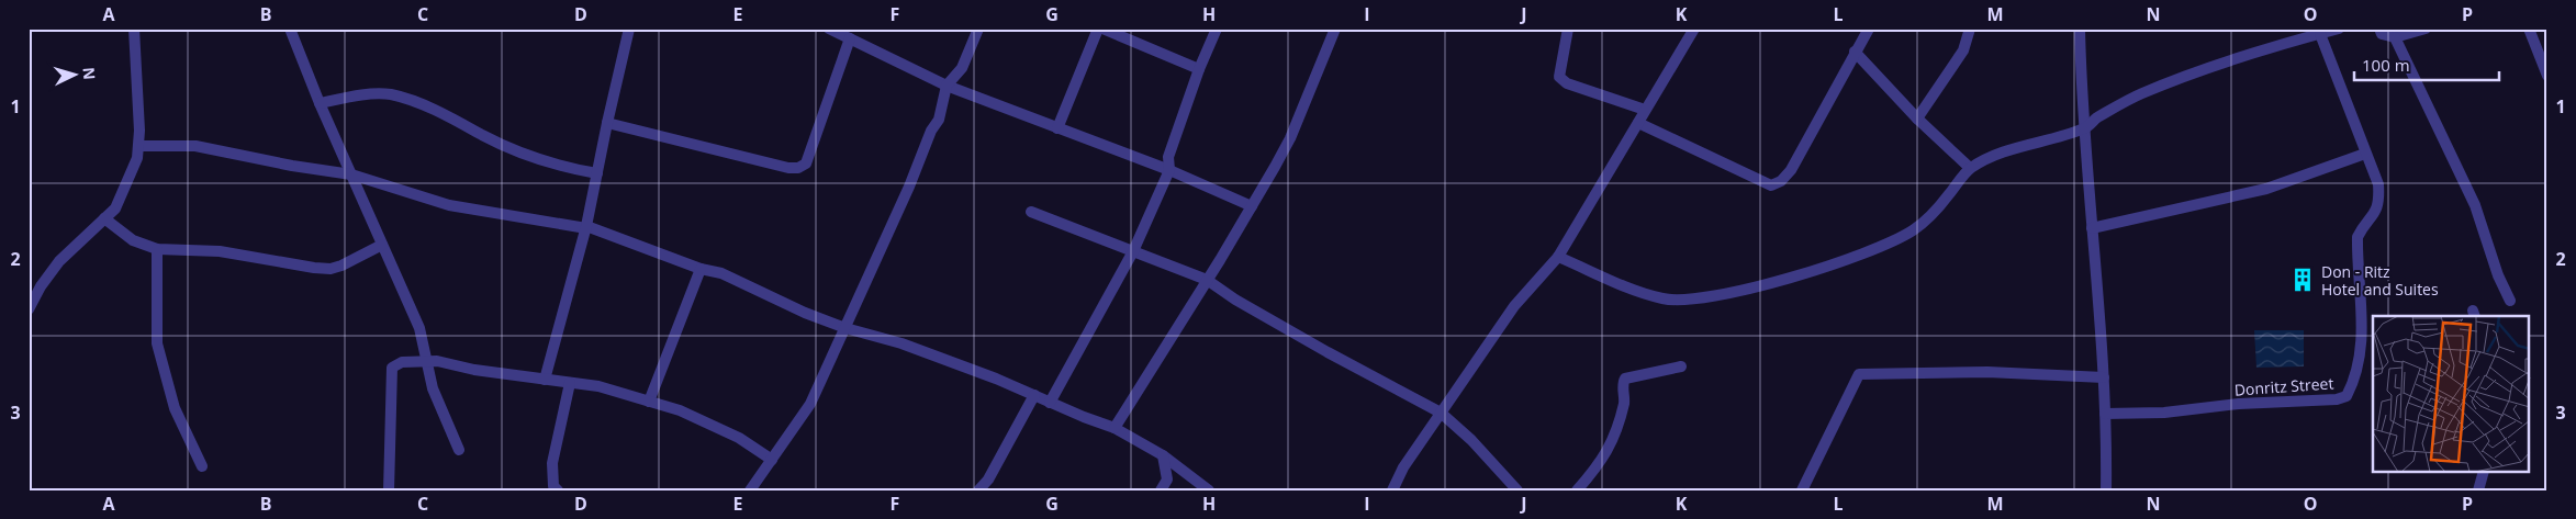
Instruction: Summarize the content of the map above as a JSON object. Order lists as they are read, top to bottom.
{
  "streets": {
    "street": ["Donritz Street"]
  },
  "places": {
    "building": ["Don - Ritz Hotel and Suites"]
  },
  "scale_bar": "100 m",
  "north": "right",
  "grid": {
    "columns": [
      "A",
      "B",
      "C",
      "D",
      "E",
      "F",
      "G",
      "H",
      "I",
      "J",
      "K",
      "L",
      "M",
      "N",
      "O",
      "P"
    ],
    "rows": ["1", "2", "3"]
  }
}
